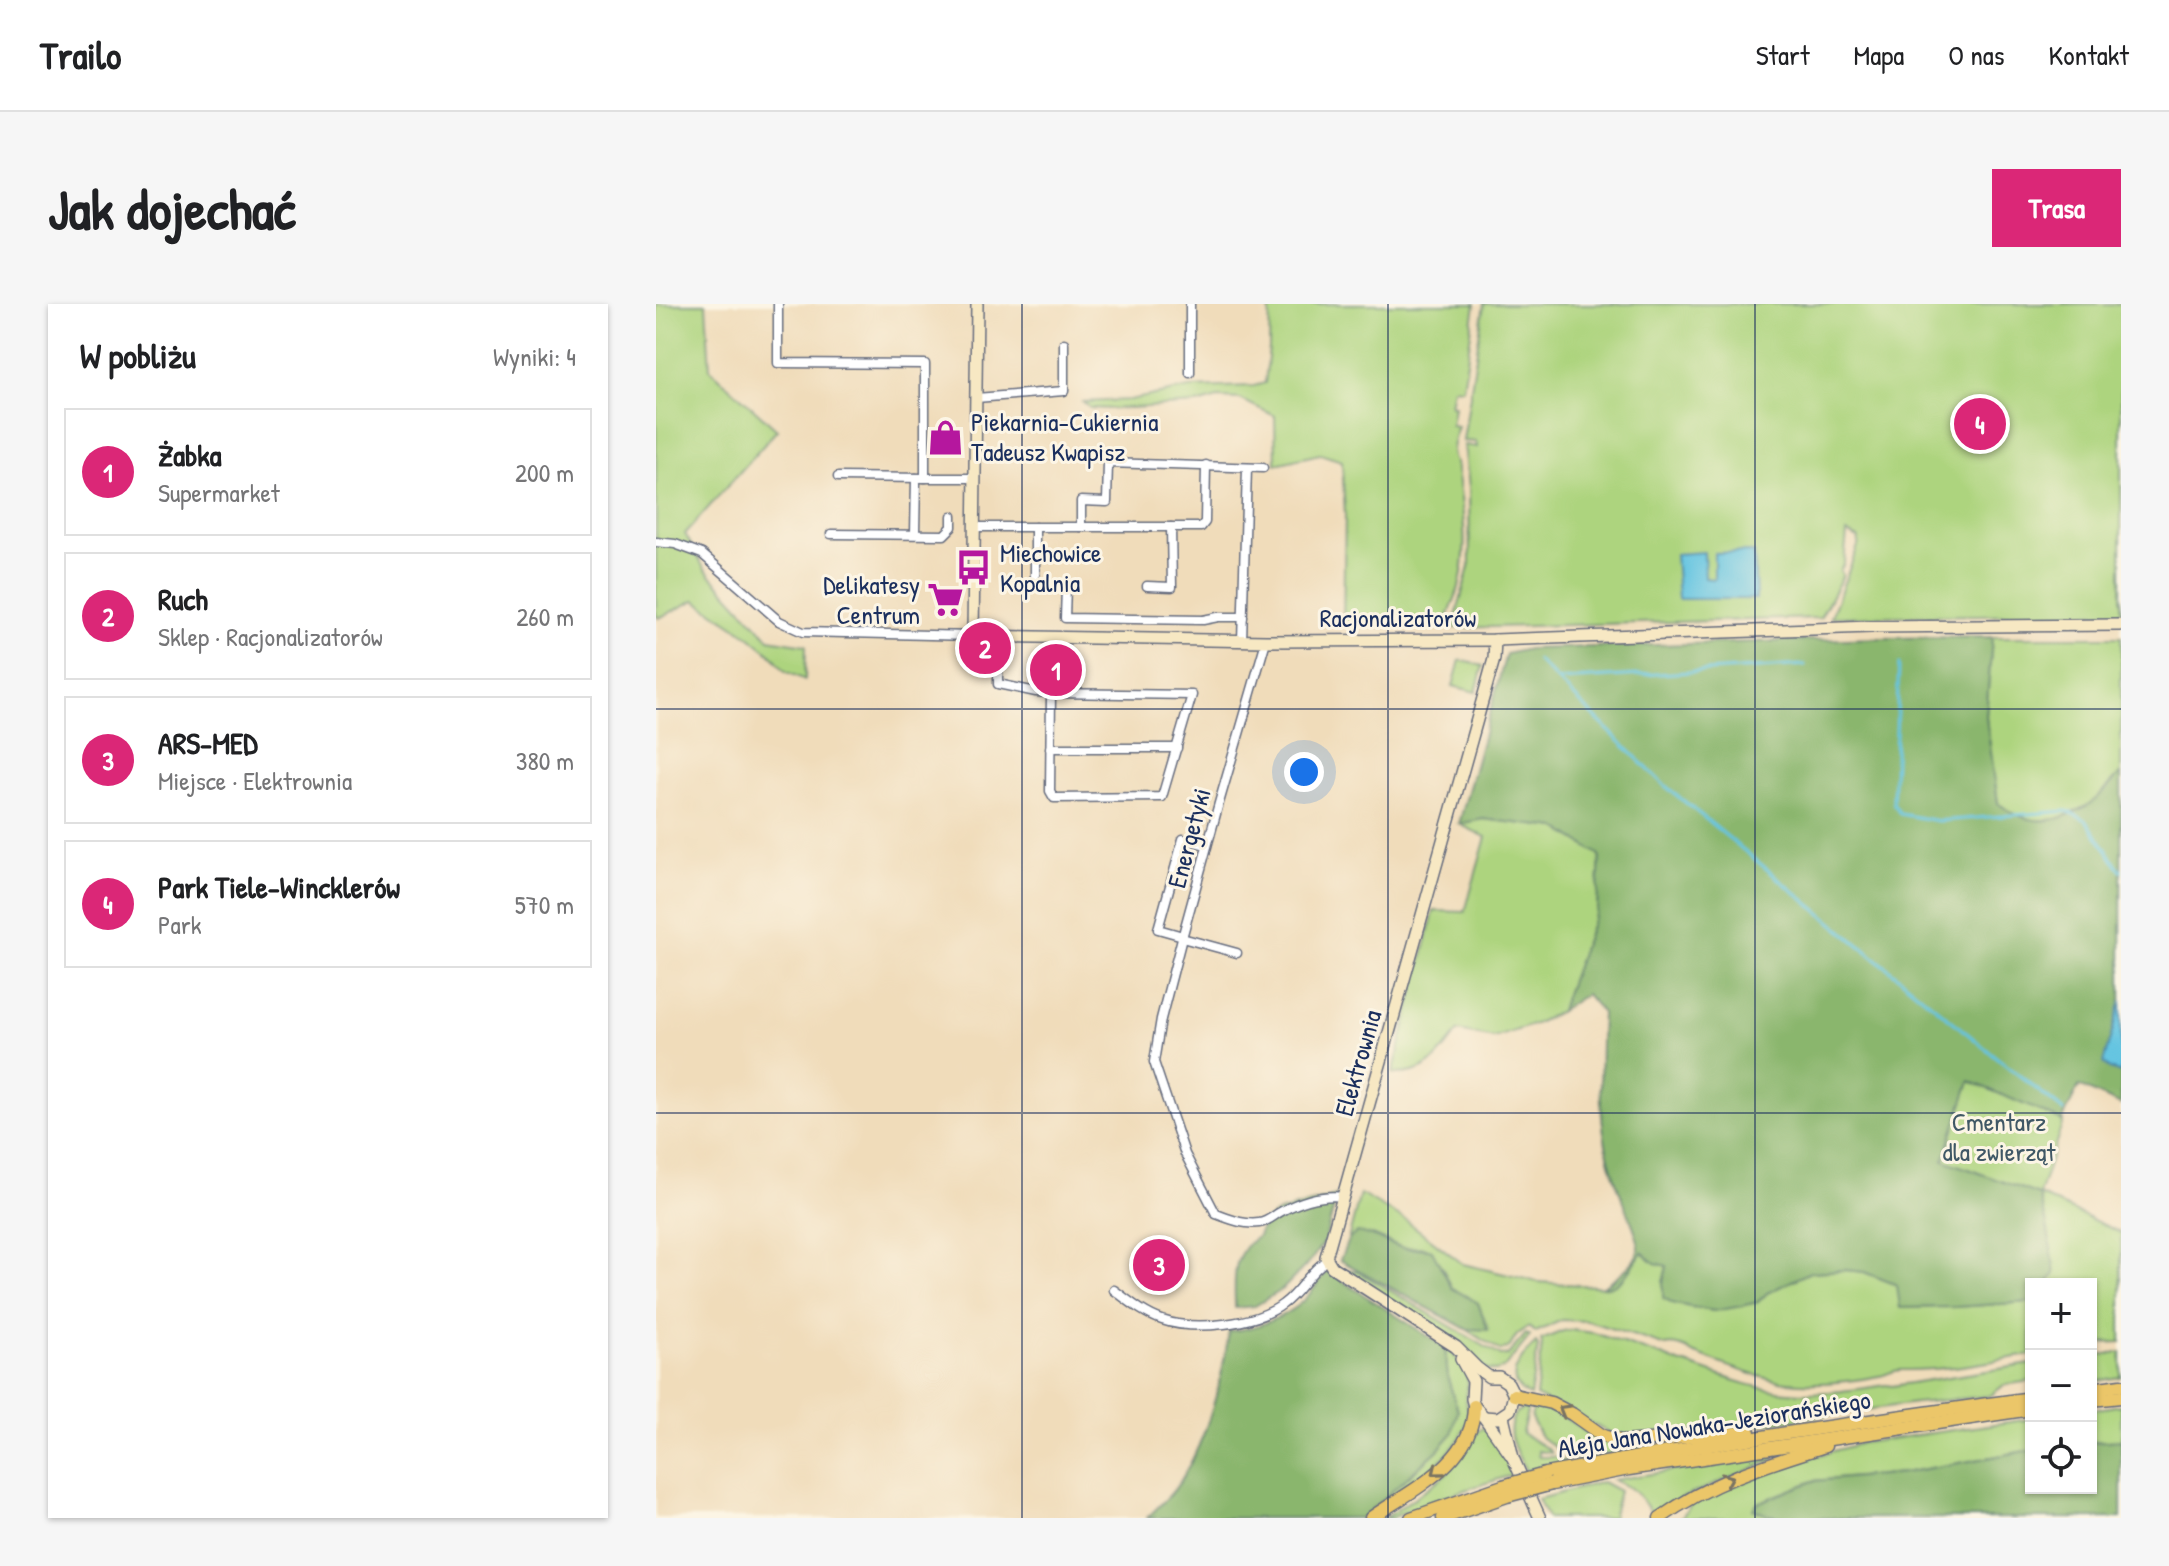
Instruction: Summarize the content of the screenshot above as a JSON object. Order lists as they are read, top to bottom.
{
  "streets": {
    "main road": ["Aleja Jana Nowaka-Jeziorańskiego"],
    "street": ["Racjonalizatorów", "Energetyki", "Elektrownia"]
  },
  "crossings": [
    ["Racjonalizatorów", "Energetyki"],
    ["Racjonalizatorów", "Elektrownia"],
    ["Energetyki", "Elektrownia"]
  ],
  "parks": ["Cmentarz dla zwierząt"],
  "places": {
    "shop": ["Piekarnia-Cukiernia Tadeusz Kwapisz"],
    "bus stop": ["Miechowice Kopalnia"],
    "supermarket": ["Delikatesy Centrum"]
  },
  "page": {
    "header": "Trailo",
    "nav": [
      "Start",
      "Mapa",
      "O nas",
      "Kontakt"
    ],
    "buttons": "Trasa",
    "title": "Jak dojechać",
    "heading": ["W pobliżu", "Wyniki: 4"],
    "pins": [
      "4",
      "2",
      "1",
      "3"
    ],
    "list": [
      {
        "mark": "1",
        "name": "Żabka",
        "note": "Supermarket",
        "value": "200 m"
      },
      {
        "mark": "2",
        "name": "Ruch",
        "note": "Sklep · Racjonalizatorów",
        "value": "260 m"
      },
      {
        "mark": "3",
        "name": "ARS-MED",
        "note": "Miejsce · Elektrownia",
        "value": "380 m"
      },
      {
        "mark": "4",
        "name": "Park Tiele-Wincklerów",
        "note": "Park",
        "value": "570 m"
      }
    ],
    "map_buttons": ["+", "−"]
  }
}
